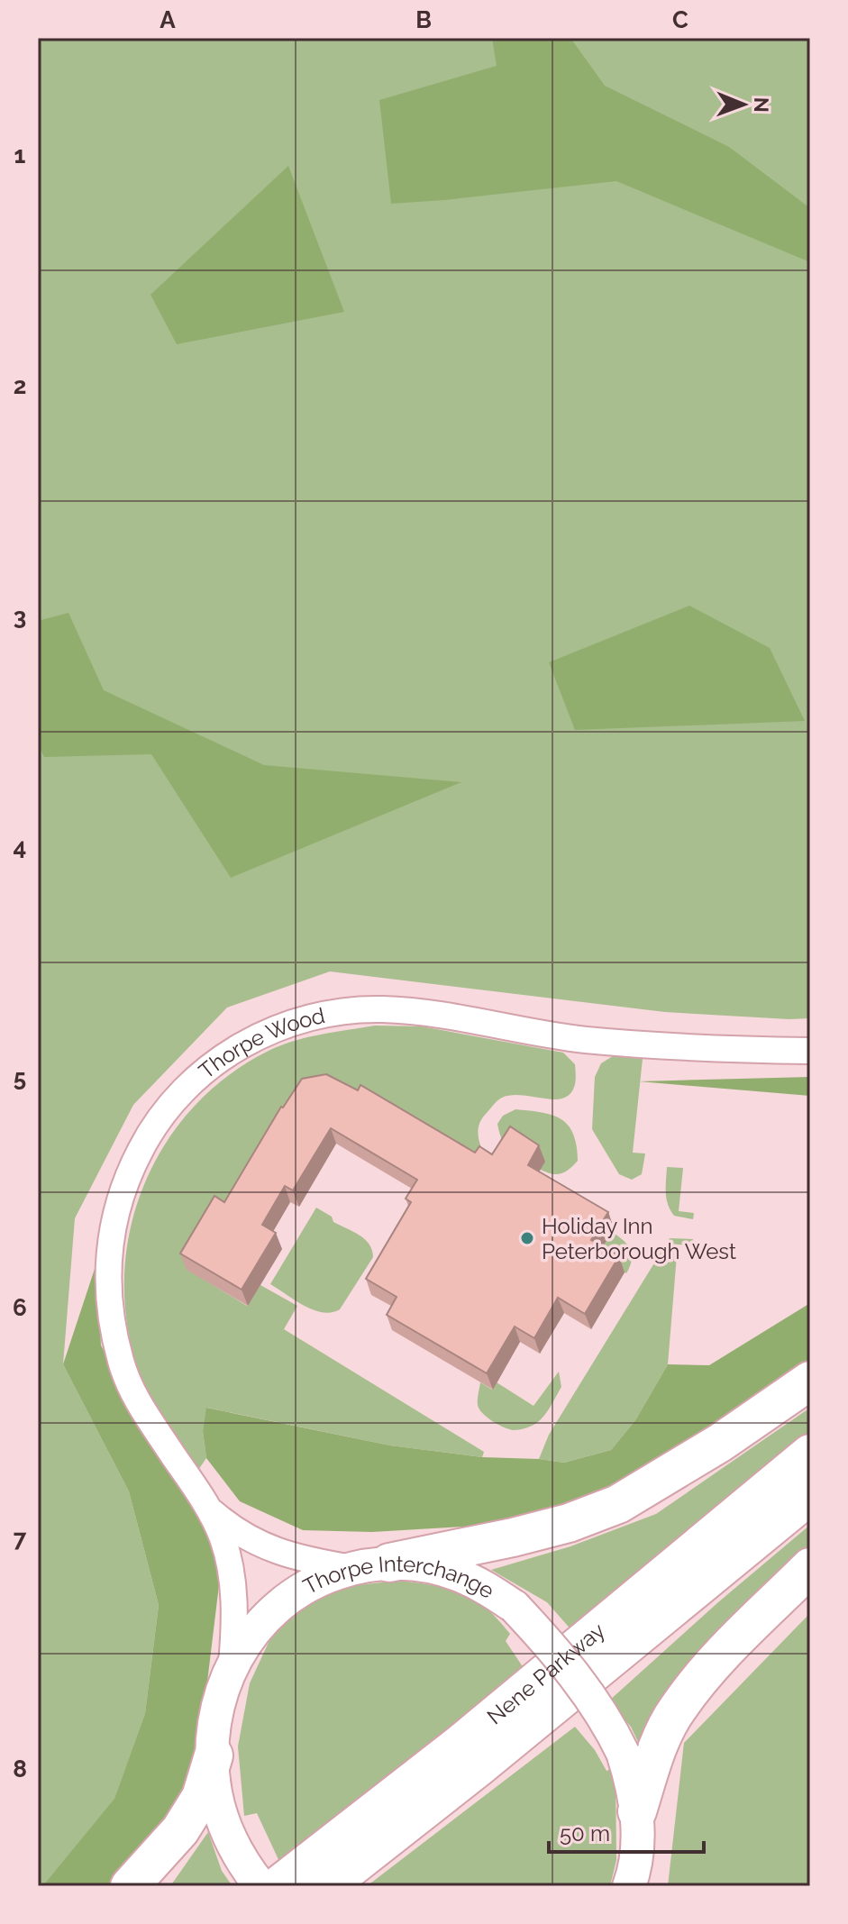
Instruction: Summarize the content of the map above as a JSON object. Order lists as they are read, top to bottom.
{
  "streets": {
    "highway": ["Nene Parkway"],
    "main road": ["Thorpe Interchange"],
    "street": ["Thorpe Wood"]
  },
  "crossings": [
    ["Thorpe Wood", "Thorpe Interchange"]
  ],
  "places": ["Holiday Inn Peterborough West"],
  "scale_bar": "50 m",
  "north": "right",
  "grid": {
    "columns": ["A", "B", "C"],
    "rows": [
      "1",
      "2",
      "3",
      "4",
      "5",
      "6",
      "7",
      "8"
    ]
  }
}
